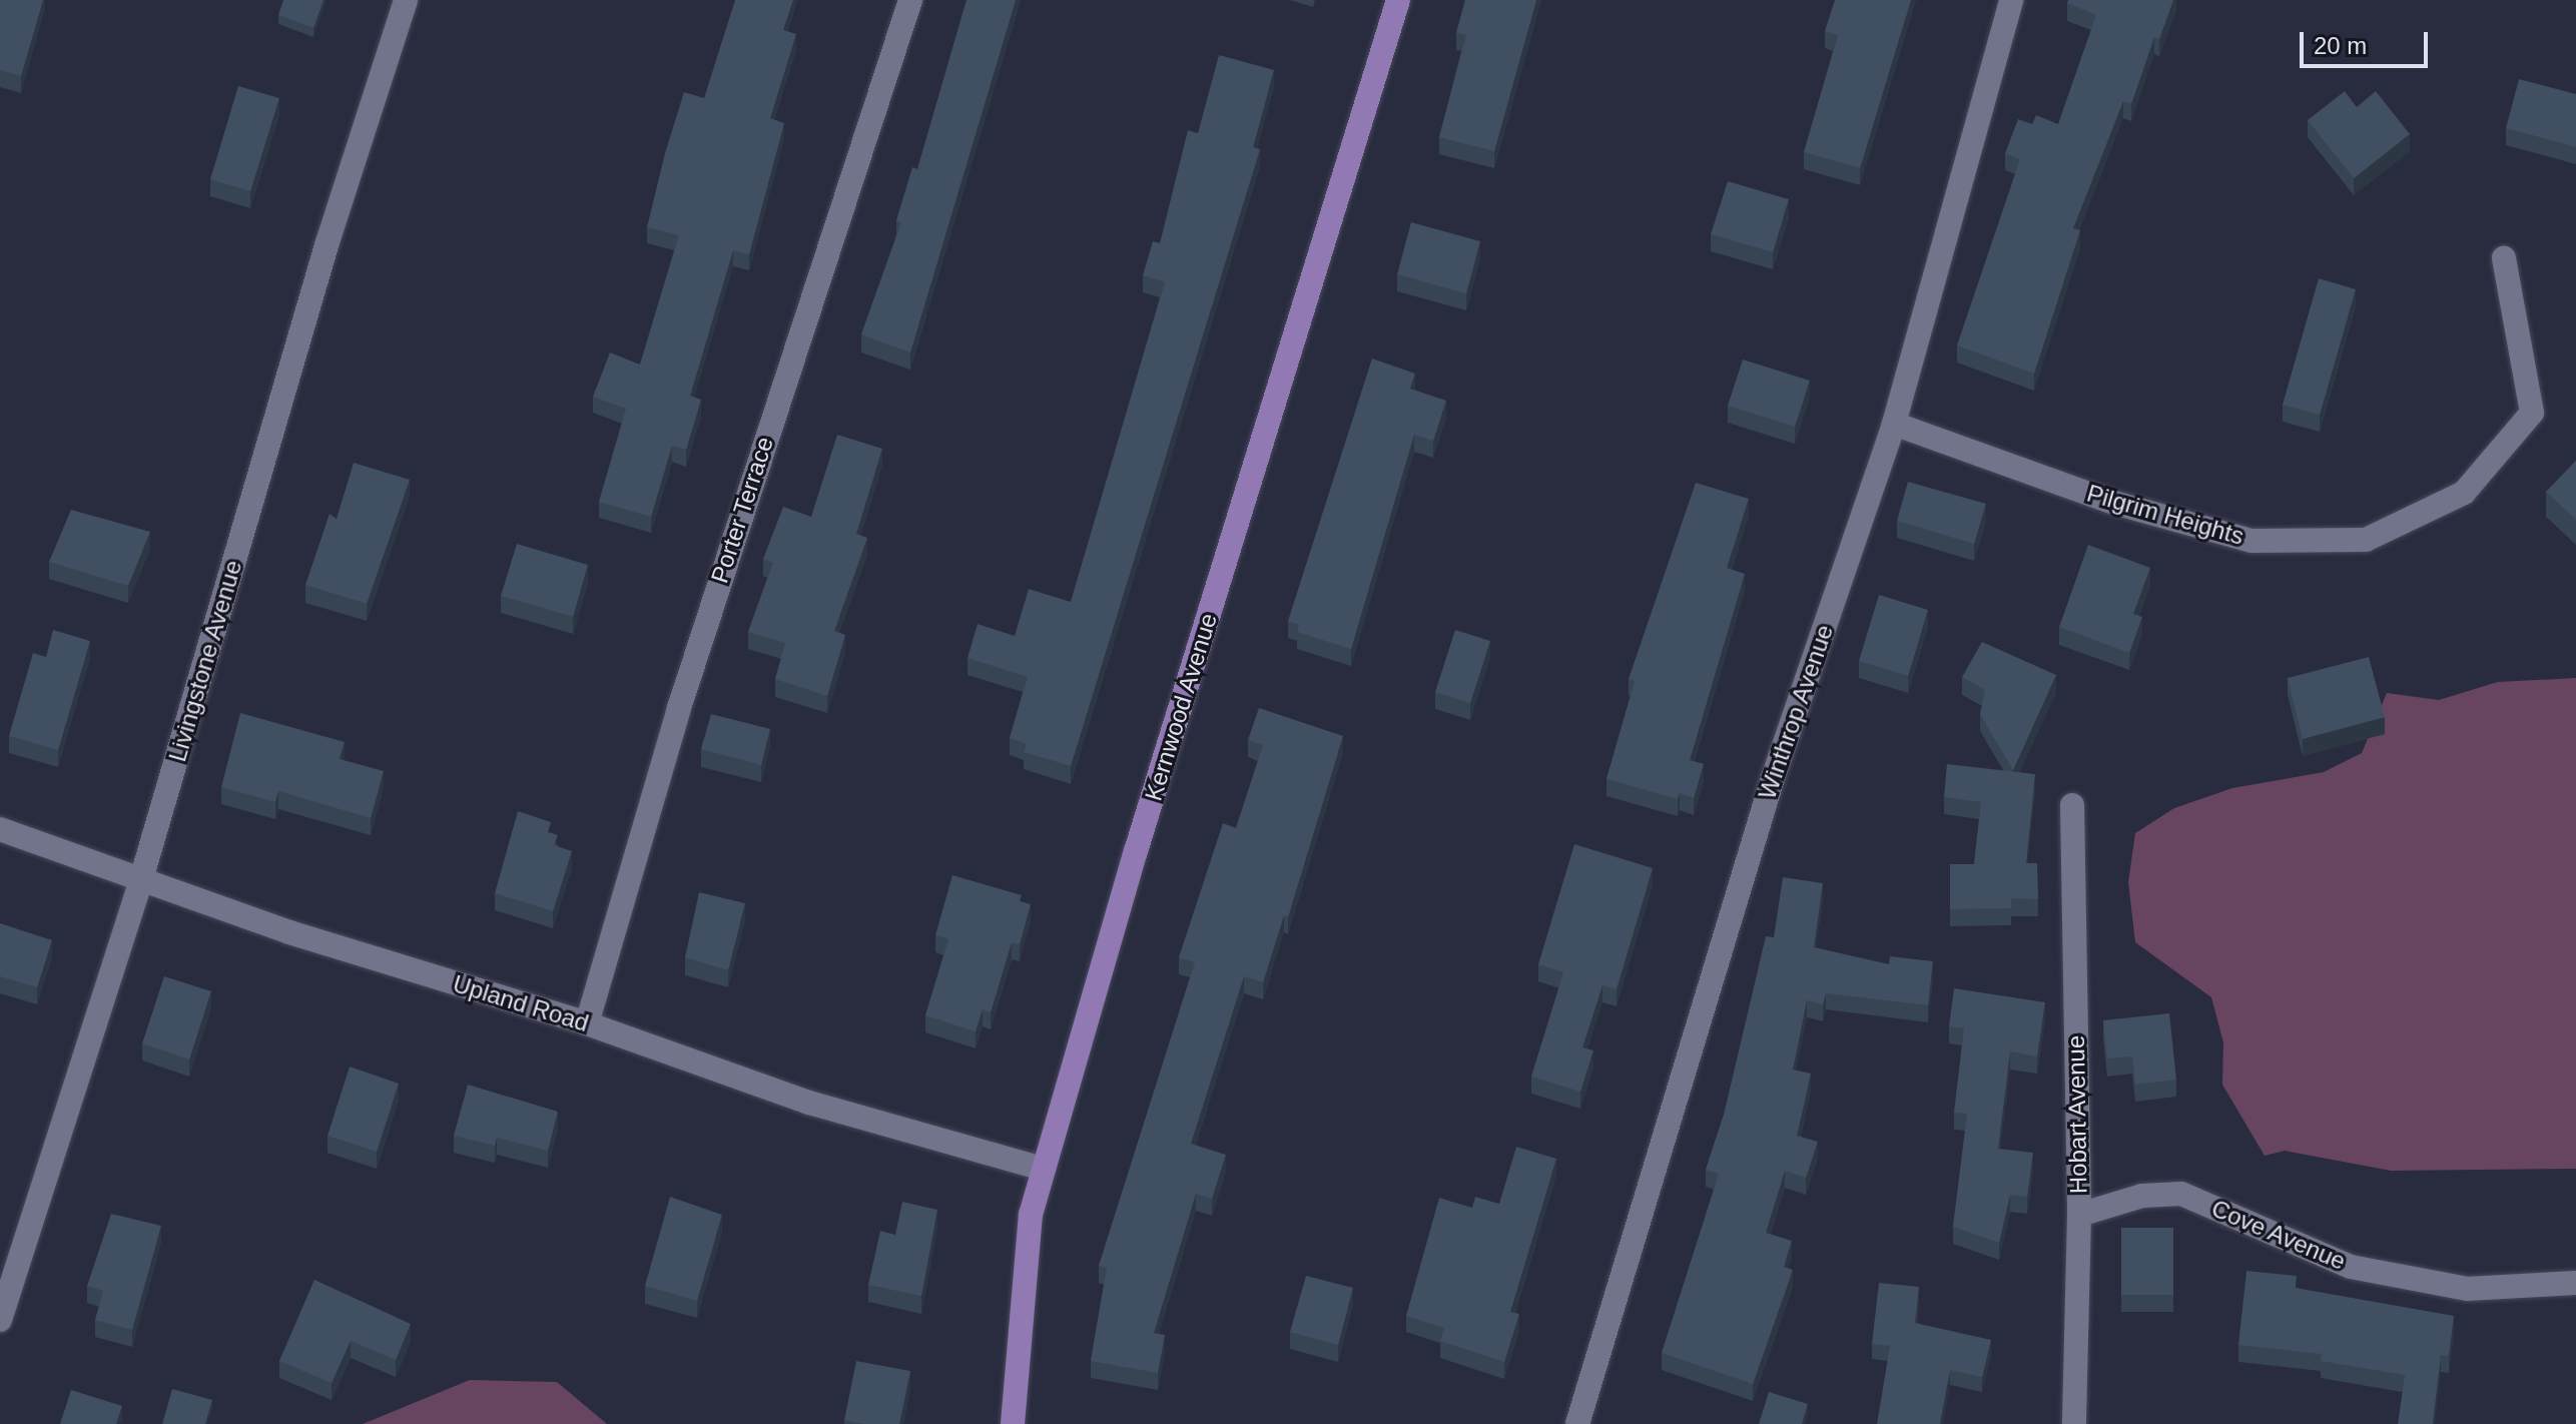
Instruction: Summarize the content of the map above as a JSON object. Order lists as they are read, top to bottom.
{
  "streets": {
    "main road": ["Kernwood Avenue"],
    "street": [
      "Porter Terrace",
      "Pilgrim Heights",
      "Livingstone Avenue",
      "Winthrop Avenue",
      "Upland Road",
      "Hobart Avenue",
      "Cove Avenue"
    ]
  },
  "crossings": [
    ["Porter Terrace", "Upland Road"],
    ["Pilgrim Heights", "Winthrop Avenue"],
    ["Livingstone Avenue", "Upland Road"],
    ["Kernwood Avenue", "Upland Road"],
    ["Hobart Avenue", "Cove Avenue"]
  ],
  "scale_bar": "20 m"
}
